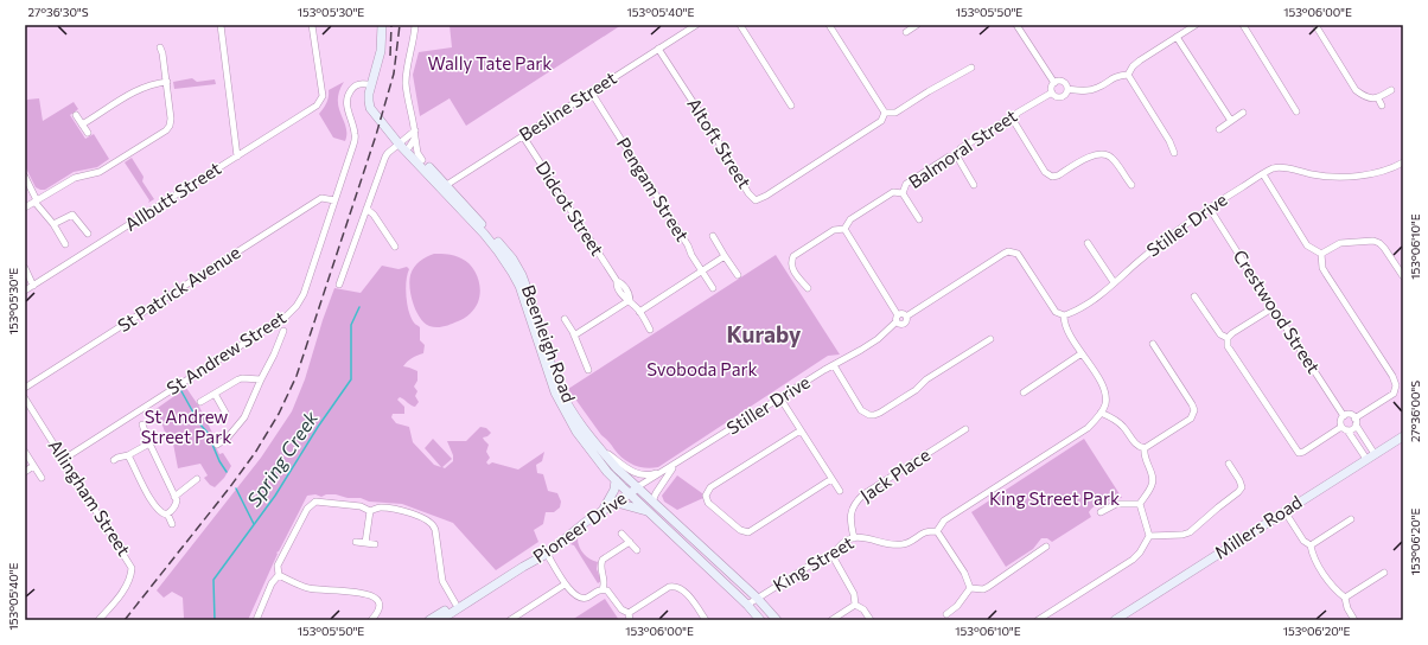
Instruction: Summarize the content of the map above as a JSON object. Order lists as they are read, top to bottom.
{
  "streets": {
    "main road": ["Beenleigh Road", "Pioneer Drive", "Millers Road"],
    "street": [
      "Besline Street",
      "Altoft Street",
      "Balmoral Street",
      "Pengam Street",
      "Allbutt Street",
      "Didcot Street",
      "Stiller Drive",
      "St Patrick Avenue",
      "Crestwood Street",
      "St Andrew Street",
      "Jack Place",
      "Allingham Street",
      "King Street"
    ]
  },
  "crossings": [
    ["Besline Street", "Altoft Street"],
    ["Besline Street", "Pengam Street"],
    ["Besline Street", "Didcot Street"],
    ["Besline Street", "Beenleigh Road"],
    ["Stiller Drive", "Crestwood Street"],
    ["Stiller Drive", "Beenleigh Road"],
    ["Stiller Drive", "Pioneer Drive"],
    ["St Patrick Avenue", "St Andrew Street"],
    ["Beenleigh Road", "St Andrew Street"],
    ["Beenleigh Road", "Pioneer Drive"],
    ["Beenleigh Road", "King Street"],
    ["St Andrew Street", "Allingham Street"],
    ["Jack Place", "King Street"]
  ],
  "districts": ["Kuraby"],
  "water": ["Spring Creek"],
  "parks": [
    "Wally Tate Park",
    "Svoboda Park",
    "St Andrew Street Park",
    "King Street Park"
  ],
  "coordinates": [
    "27°36'30\"S",
    "153°05'30\"E",
    "153°05'40\"E",
    "153°05'50\"E",
    "153°06'00\"E",
    "153°06'10\"E",
    "27°36'00\"S",
    "153°06'20\"E"
  ]
}
